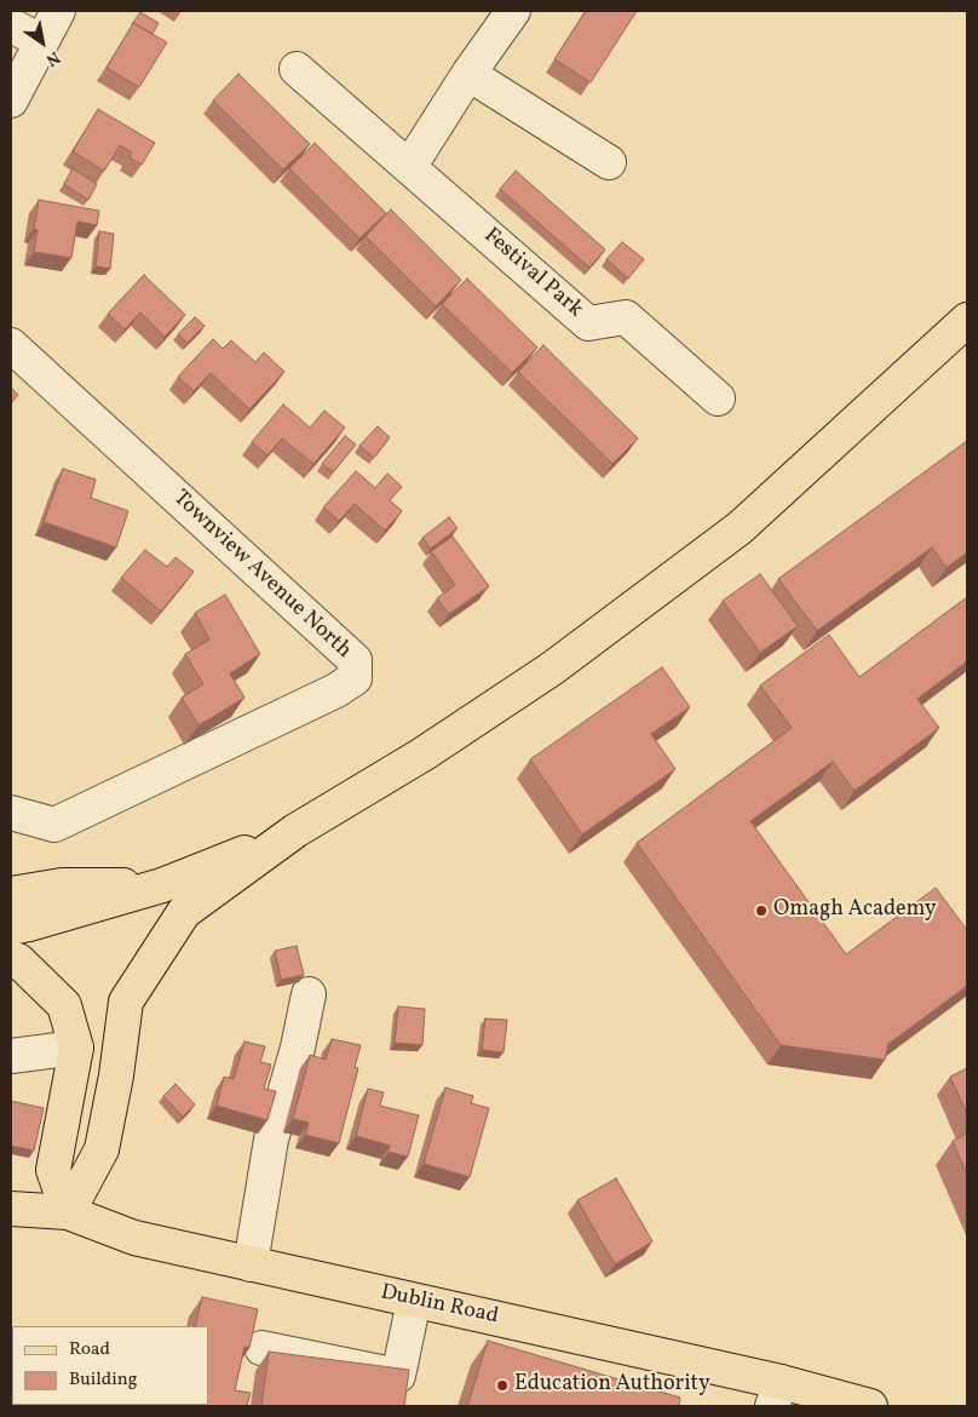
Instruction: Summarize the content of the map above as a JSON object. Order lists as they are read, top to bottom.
{
  "streets": {
    "main road": ["Dublin Road"],
    "street": ["Festival Park", "Townview Avenue North"]
  },
  "places": ["Omagh Academy", "Education Authority"],
  "legend": ["Road", "Building"],
  "north": "bottom right"
}
